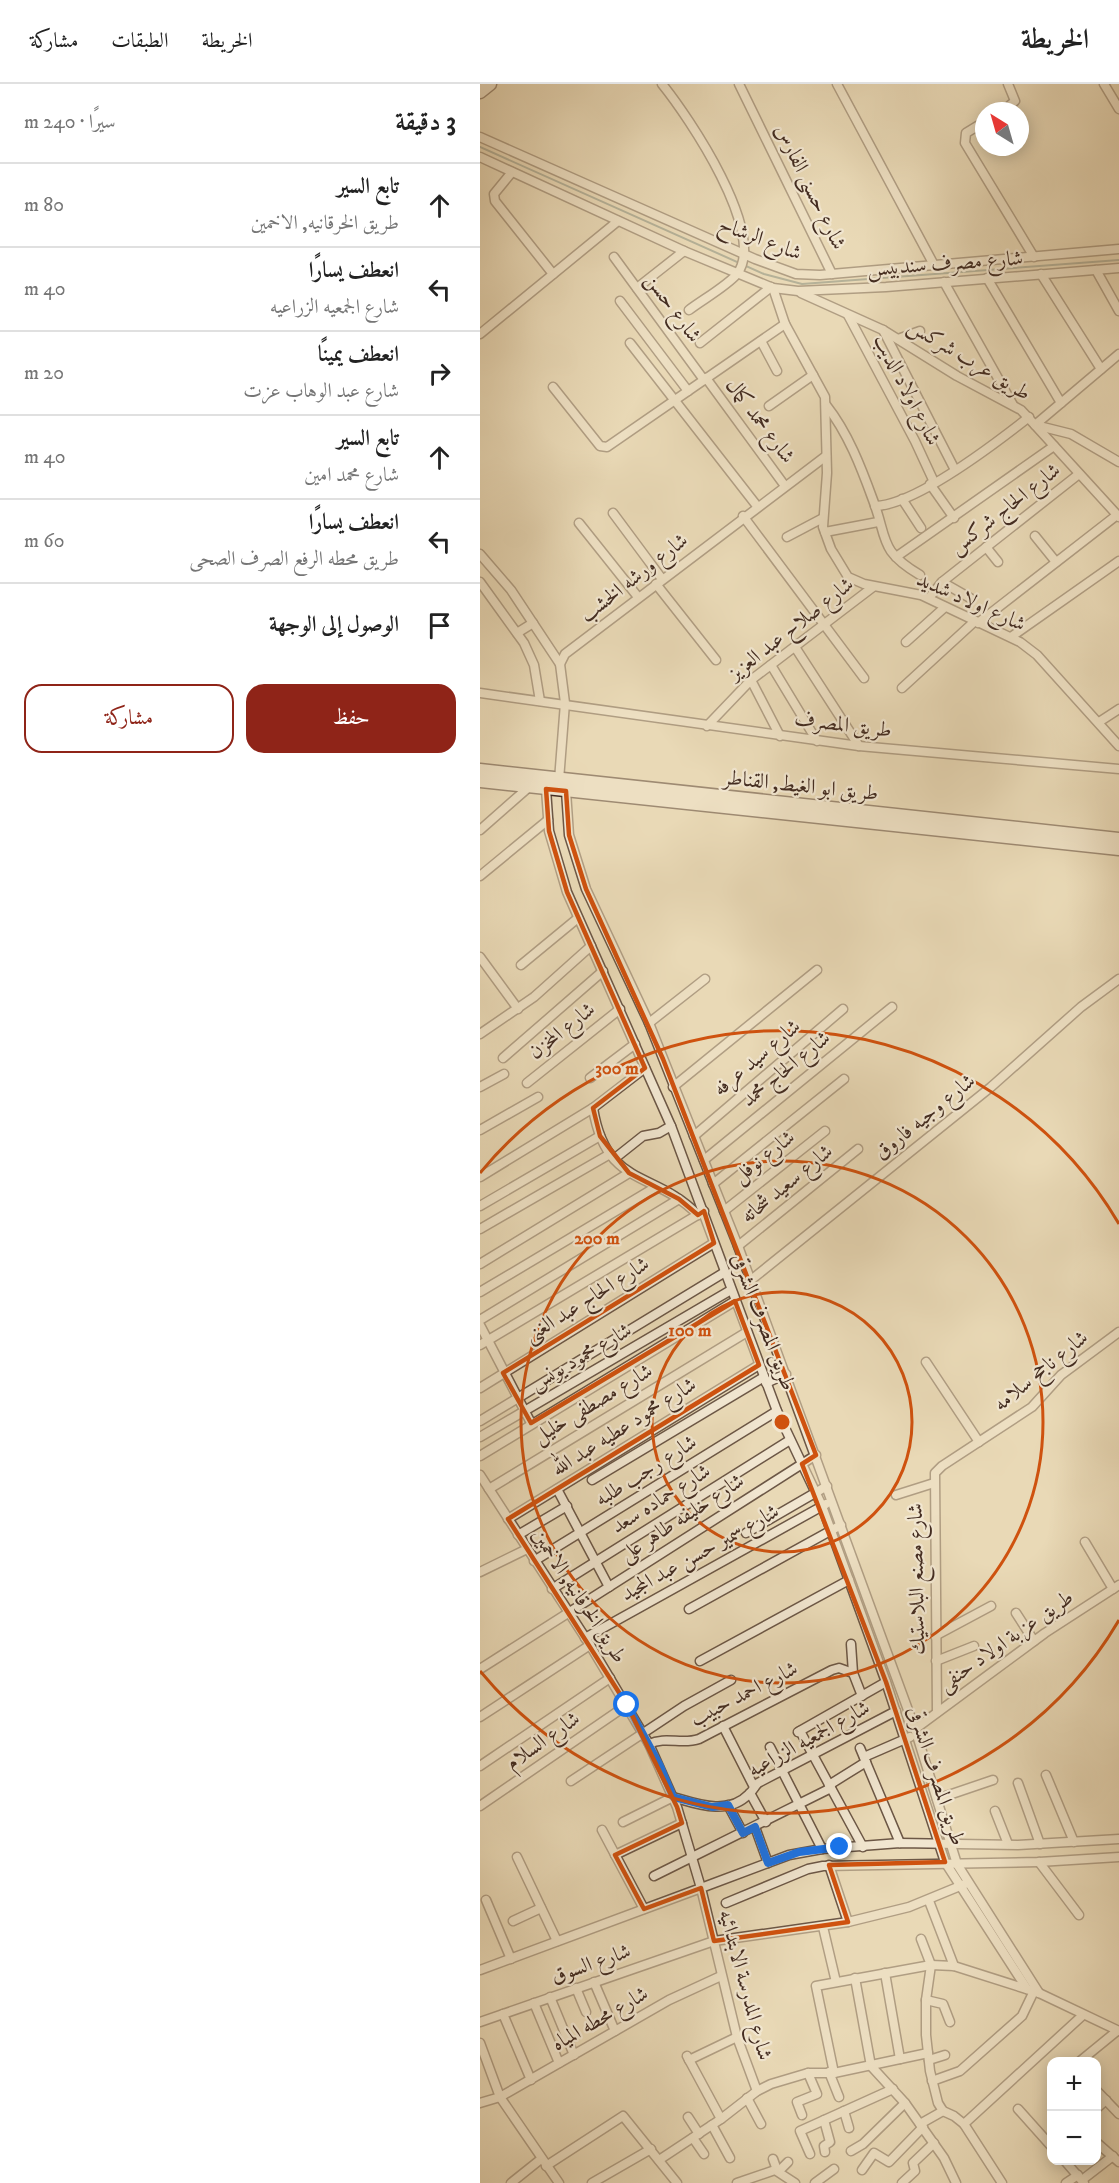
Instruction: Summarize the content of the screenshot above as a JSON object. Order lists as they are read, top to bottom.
{
  "streets": {
    "main road": ["طريق ابو الغيط, القناطر"],
    "street": [
      "شارع حسنى الفارس",
      "شارع الرشاح",
      "شارع مصرف سندبيس",
      "شارع حسن",
      "طريق عرب شركس",
      "شارع اولاد الديب",
      "شارع محمد كمال",
      "شارع الحاج شركس",
      "شارع ورشه الخشب",
      "شارع اولاد شديد",
      "شارع صلاح عبد العزيز",
      "طريق المصرف",
      "شارع المخزن",
      "شارع سيد عرفه",
      "شارع الحاج محمد",
      "شارع وجيه فاروق",
      "شارع نوفل",
      "شارع سعيد شحاته",
      "شارع الحاج عبد الغنى",
      "طريق المصرف الشرقى",
      "شارع محمود يونس",
      "شارع ناجح سلامه",
      "شارع مصطفى خليل",
      "شارع محمود عطيه عبد الله",
      "شارع رجب طلبه",
      "شارع حماده سعد",
      "شارع خليفه طاهر على",
      "شارع سمير حسن عبد المجيد",
      "شارع مصنع البلاستيك",
      "طريق الخرقانيه, الاخمين",
      "طريق عزبة اولاد حنفى",
      "شارع احمد حبيب",
      "شارع الجمعيه الزراعيه",
      "شارع السلام",
      "شارع السوق",
      "شارع المدرسة الابتدائيه",
      "شارع محطه المياه"
    ]
  },
  "crossings": [
    ["شارع حسنى الفارس", "شارع الرشاح"],
    ["شارع مصرف سندبيس", "طريق عرب شركس"],
    ["شارع حسن", "شارع محمد كمال"],
    ["طريق عرب شركس", "شارع اولاد الديب"],
    ["شارع محمد كمال", "شارع ورشه الخشب"],
    ["شارع الحاج شركس", "شارع اولاد شديد"],
    ["شارع ورشه الخشب", "شارع اولاد شديد"],
    ["شارع اولاد شديد", "شارع صلاح عبد العزيز"],
    ["شارع صلاح عبد العزيز", "طريق المصرف"],
    ["طريق ابو الغيط, القناطر", "طريق المصرف الشرقى"],
    ["شارع المخزن", "طريق المصرف الشرقى"],
    ["شارع سيد عرفه", "طريق المصرف الشرقى"],
    ["شارع الحاج محمد", "طريق المصرف الشرقى"],
    ["شارع وجيه فاروق", "طريق المصرف الشرقى"],
    ["شارع نوفل", "طريق المصرف الشرقى"],
    ["شارع سعيد شحاته", "طريق المصرف الشرقى"],
    ["شارع الحاج عبد الغنى", "طريق المصرف الشرقى"],
    ["طريق المصرف الشرقى", "شارع محمود يونس"],
    ["طريق المصرف الشرقى", "شارع مصطفى خليل"],
    ["طريق المصرف الشرقى", "شارع محمود عطيه عبد الله"],
    ["طريق المصرف الشرقى", "شارع رجب طلبه"],
    ["طريق المصرف الشرقى", "شارع حماده سعد"],
    ["طريق المصرف الشرقى", "شارع خليفه طاهر على"],
    ["طريق المصرف الشرقى", "شارع سمير حسن عبد المجيد"],
    ["طريق المصرف الشرقى", "طريق عزبة اولاد حنفى"],
    ["طريق المصرف الشرقى", "شارع الجمعيه الزراعيه"],
    ["طريق المصرف الشرقى", "شارع السوق"],
    ["شارع ناجح سلامه", "شارع مصنع البلاستيك"],
    ["شارع مصطفى خليل", "طريق الخرقانيه, الاخمين"],
    ["شارع محمود عطيه عبد الله", "طريق الخرقانيه, الاخمين"],
    ["شارع رجب طلبه", "طريق الخرقانيه, الاخمين"],
    ["شارع حماده سعد", "طريق الخرقانيه, الاخمين"],
    ["شارع خليفه طاهر على", "طريق الخرقانيه, الاخمين"],
    ["شارع سمير حسن عبد المجيد", "طريق الخرقانيه, الاخمين"],
    ["شارع مصنع البلاستيك", "طريق عزبة اولاد حنفى"],
    ["طريق الخرقانيه, الاخمين", "شارع احمد حبيب"],
    ["طريق الخرقانيه, الاخمين", "شارع السلام"],
    ["طريق الخرقانيه, الاخمين", "شارع المدرسة الابتدائيه"],
    ["شارع السوق", "شارع المدرسة الابتدائيه"],
    ["شارع المدرسة الابتدائيه", "شارع محطه المياه"]
  ],
  "north": "top left",
  "page": {
    "header": "الخريطة",
    "nav": ["الخريطة", "الطبقات", "مشاركة"],
    "heading": ["3 دقيقة", "سيرًا · 240 m"],
    "list": [
      ["تابع السير", "طريق الخرقانيه, الاخمين", "80 m"],
      ["انعطف يسارًا", "شارع الجمعيه الزراعيه", "40 m"],
      ["انعطف يمينًا", "شارع عبد الوهاب عزت", "20 m"],
      ["تابع السير", "شارع محمد امين", "40 m"],
      ["انعطف يسارًا", "طريق محطه الرفع الصرف الصحى", "60 m"],
      "الوصول إلى الوجهة"
    ],
    "buttons": ["حفظ", "مشاركة"],
    "map_buttons": ["+", "−"]
  },
  "rings": ["300 m", "200 m", "100 m"]
}
